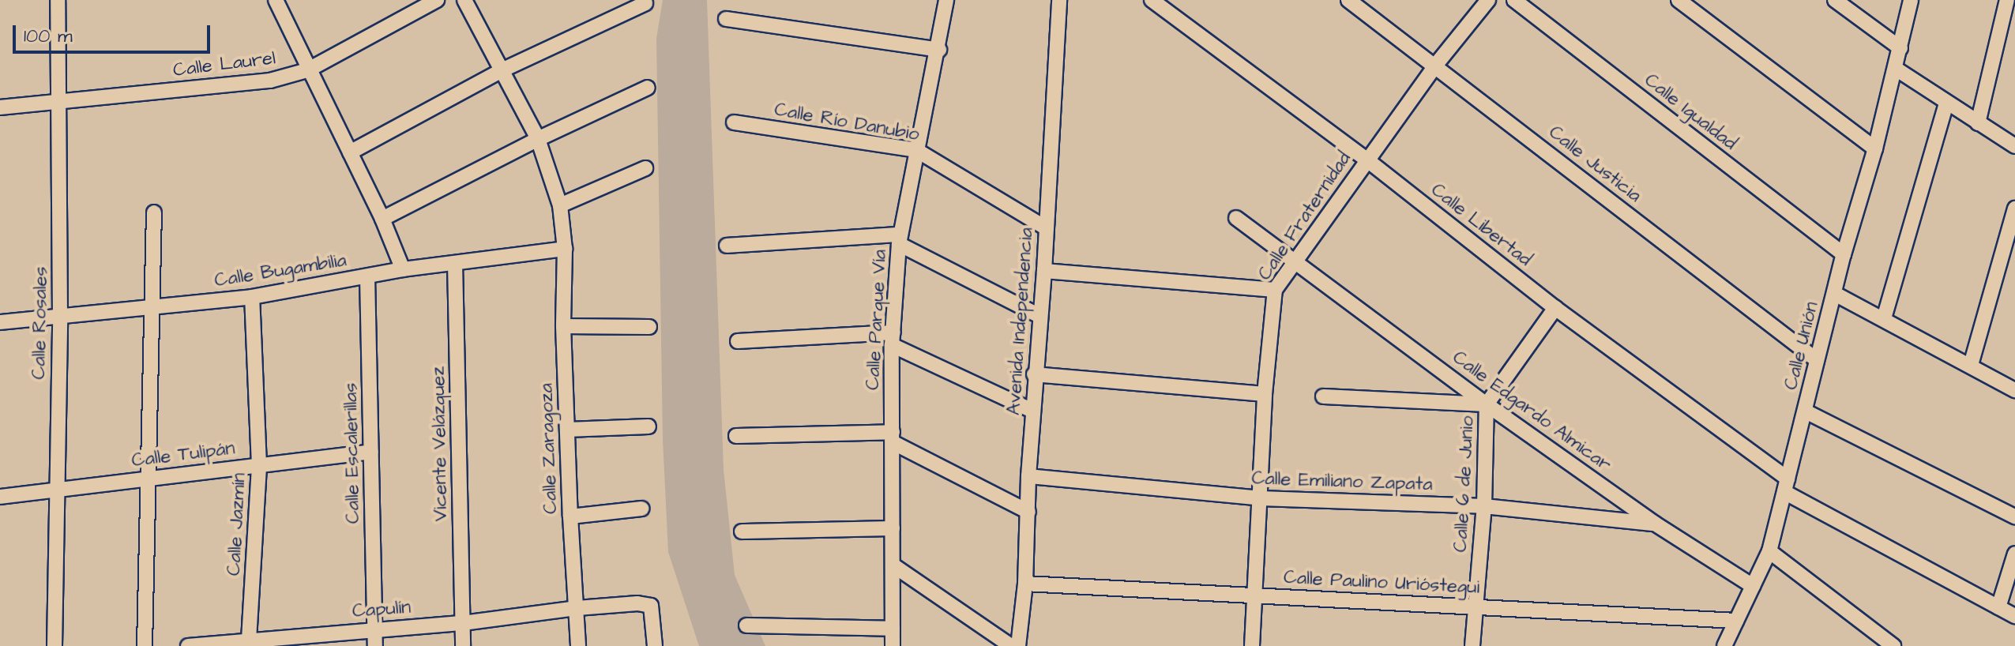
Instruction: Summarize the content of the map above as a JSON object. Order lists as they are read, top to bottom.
{
  "streets": {
    "street": [
      "Calle Laurel",
      "Calle Igualdad",
      "Calle Río Danubio",
      "Calle Justicia",
      "Calle Fraternidad",
      "Calle Libertad",
      "Calle Bugambilia",
      "Calle Parque Vía",
      "Avenida Independencia",
      "Calle Rosales",
      "Calle Unión",
      "Calle Edgardo Almicar",
      "Vicente Velázquez",
      "Calle Zaragoza",
      "Calle Escalerillas",
      "Calle Tulipán",
      "Calle Emiliano Zapata",
      "Calle 6 de Junio",
      "Calle Jazmín",
      "Calle Paulino Urióstegui",
      "Capulín"
    ]
  },
  "crossings": [
    ["Calle Laurel", "Calle Rosales"],
    ["Calle Igualdad", "Calle Unión"],
    ["Calle Río Danubio", "Calle Parque Vía"],
    ["Calle Río Danubio", "Avenida Independencia"],
    ["Calle Justicia", "Calle Fraternidad"],
    ["Calle Justicia", "Calle Unión"],
    ["Calle Fraternidad", "Calle Libertad"],
    ["Calle Fraternidad", "Calle Edgardo Almicar"],
    ["Calle Fraternidad", "Calle Emiliano Zapata"],
    ["Calle Fraternidad", "Calle Paulino Urióstegui"],
    ["Calle Libertad", "Calle Unión"],
    ["Calle Libertad", "Calle 6 de Junio"],
    ["Calle Bugambilia", "Calle Rosales"],
    ["Calle Bugambilia", "Vicente Velázquez"],
    ["Calle Bugambilia", "Calle Zaragoza"],
    ["Calle Bugambilia", "Calle Escalerillas"],
    ["Calle Bugambilia", "Calle Jazmín"],
    ["Avenida Independencia", "Calle Emiliano Zapata"],
    ["Avenida Independencia", "Calle Paulino Urióstegui"],
    ["Calle Rosales", "Calle Tulipán"],
    ["Calle Unión", "Calle Edgardo Almicar"],
    ["Calle Unión", "Calle Paulino Urióstegui"],
    ["Calle Edgardo Almicar", "Calle Emiliano Zapata"],
    ["Calle Edgardo Almicar", "Calle 6 de Junio"],
    ["Vicente Velázquez", "Capulín"],
    ["Calle Zaragoza", "Capulín"],
    ["Calle Escalerillas", "Calle Tulipán"],
    ["Calle Escalerillas", "Capulín"],
    ["Calle Tulipán", "Calle Jazmín"],
    ["Calle Emiliano Zapata", "Calle 6 de Junio"],
    ["Calle 6 de Junio", "Calle Paulino Urióstegui"],
    ["Calle Jazmín", "Capulín"]
  ],
  "scale_bar": "100 m"
}
